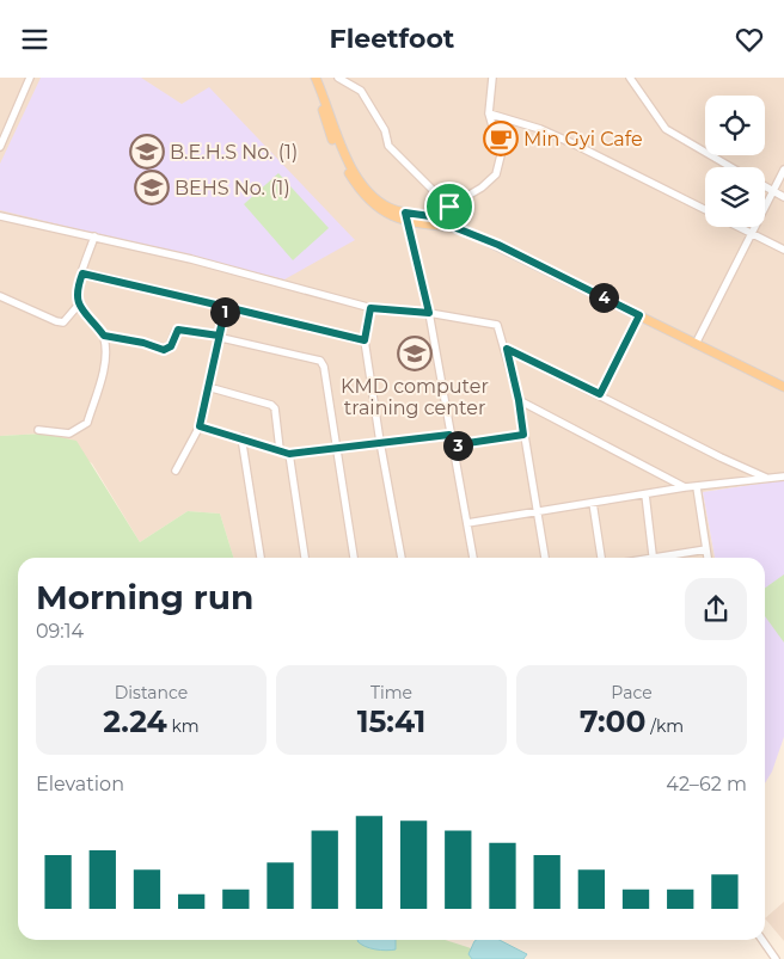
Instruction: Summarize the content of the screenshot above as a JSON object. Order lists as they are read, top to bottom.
{
  "places": {
    "cafe": ["Min Gyi Cafe"],
    "school or university": ["B.E.H.S No. (1)", "BEHS No. (1)", "KMD computer training center"]
  },
  "page": {
    "header": "Fleetfoot",
    "pins": ["4", "1", "3"],
    "heading": ["Morning run", "09:14"],
    "stats": [
      ["Distance", "2.24 km"],
      ["Time", "15:41"],
      ["Pace", "7:00 /km"]
    ],
    "chart": ["Elevation", "42–62 m"]
  }
}
